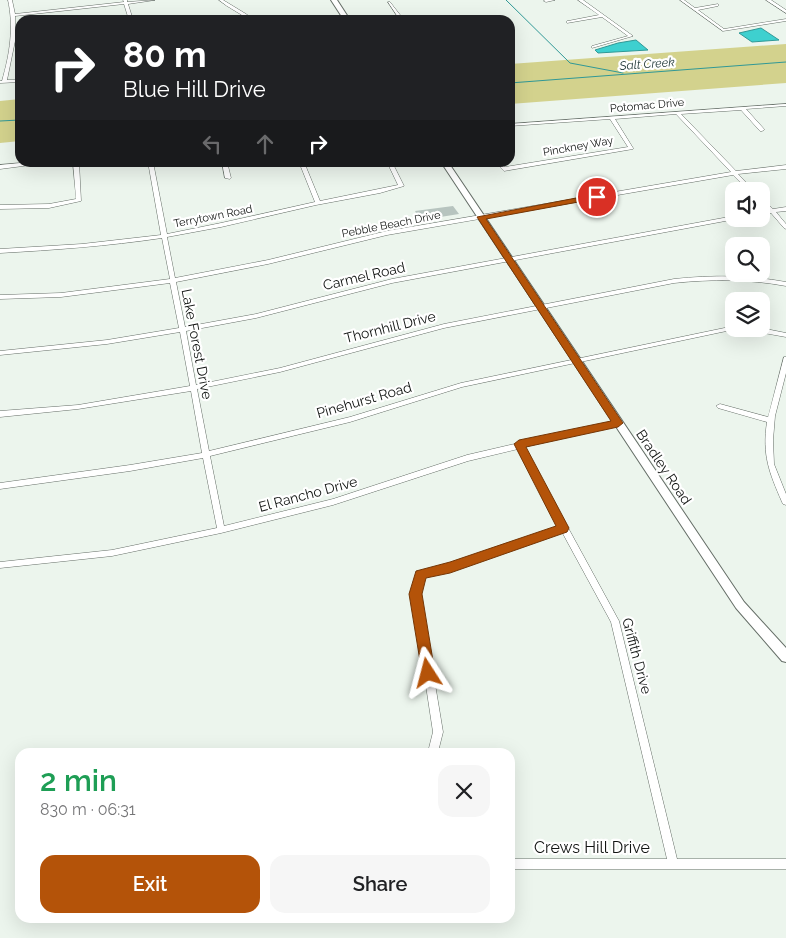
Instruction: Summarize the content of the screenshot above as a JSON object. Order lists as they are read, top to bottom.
{
  "streets": {
    "street": [
      "Potomac Drive",
      "Pinckney Way",
      "Terrytown Road",
      "Pebble Beach Drive",
      "Carmel Road",
      "Thornhill Drive",
      "Lake Forest Drive",
      "Pinehurst Road",
      "Bradley Road",
      "El Rancho Drive",
      "Griffith Drive",
      "Crews Hill Drive"
    ]
  },
  "crossings": [
    ["Potomac Drive", "Pinckney Way"],
    ["Terrytown Road", "Lake Forest Drive"],
    ["Pebble Beach Drive", "Lake Forest Drive"],
    ["Pebble Beach Drive", "Bradley Road"],
    ["Carmel Road", "Lake Forest Drive"],
    ["Carmel Road", "Bradley Road"],
    ["Thornhill Drive", "Lake Forest Drive"],
    ["Thornhill Drive", "Bradley Road"],
    ["Lake Forest Drive", "Pinehurst Road"],
    ["Lake Forest Drive", "El Rancho Drive"],
    ["Pinehurst Road", "Bradley Road"],
    ["Bradley Road", "El Rancho Drive"],
    ["El Rancho Drive", "Griffith Drive"],
    ["Griffith Drive", "Crews Hill Drive"]
  ],
  "water": ["Salt Creek"],
  "page": {
    "turn": ["80 m", "Blue Hill Drive"],
    "heading": ["2 min", "830 m · 06:31"],
    "buttons": ["Exit", "Share"]
  }
}
